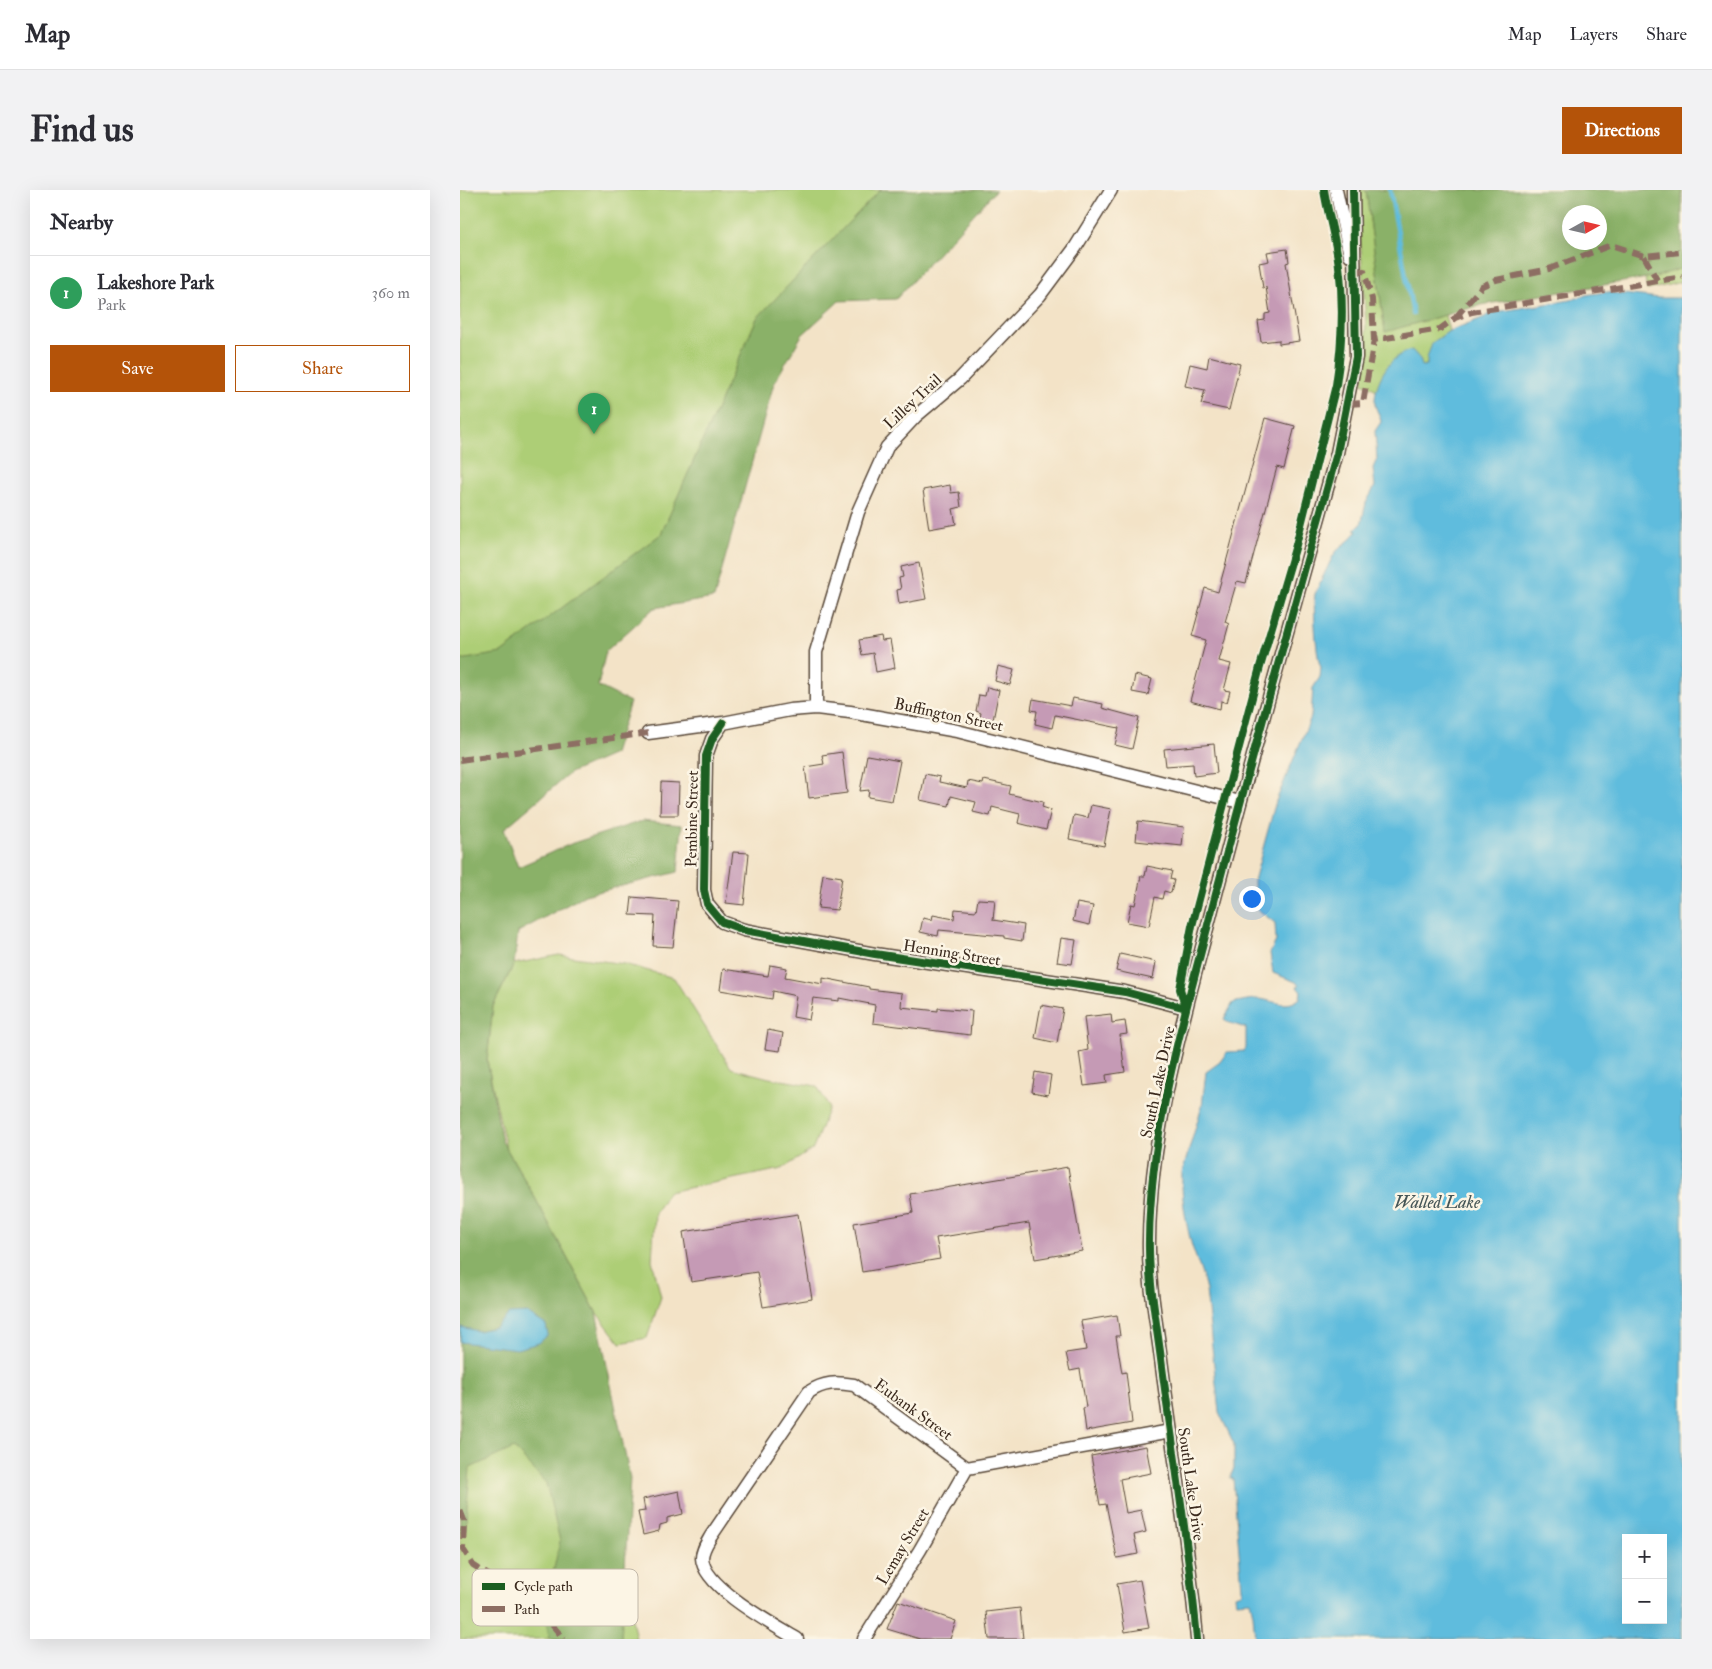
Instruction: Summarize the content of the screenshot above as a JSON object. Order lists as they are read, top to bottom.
{
  "streets": {
    "street": [
      "Lilley Trail",
      "Buffington Street",
      "Pembine Street",
      "Henning Street",
      "South Lake Drive",
      "Eubank Street",
      "Lemay Street"
    ]
  },
  "crossings": [
    ["Lilley Trail", "Buffington Street"],
    ["Buffington Street", "Pembine Street"],
    ["Buffington Street", "South Lake Drive"],
    ["Pembine Street", "Henning Street"],
    ["Henning Street", "South Lake Drive"],
    ["Eubank Street", "Lemay Street"]
  ],
  "water": ["Walled Lake"],
  "legend": ["Cycle path", "Path"],
  "north": "right",
  "page": {
    "header": "Map",
    "nav": ["Map", "Layers", "Share"],
    "buttons": [
      "Directions",
      ["Save", "Share"]
    ],
    "title": "Find us",
    "heading": "Nearby",
    "list": [
      {
        "mark": "1",
        "name": "Lakeshore Park",
        "note": "Park",
        "value": "360 m"
      }
    ],
    "pins": "1",
    "map_buttons": ["+", "−"]
  }
}
